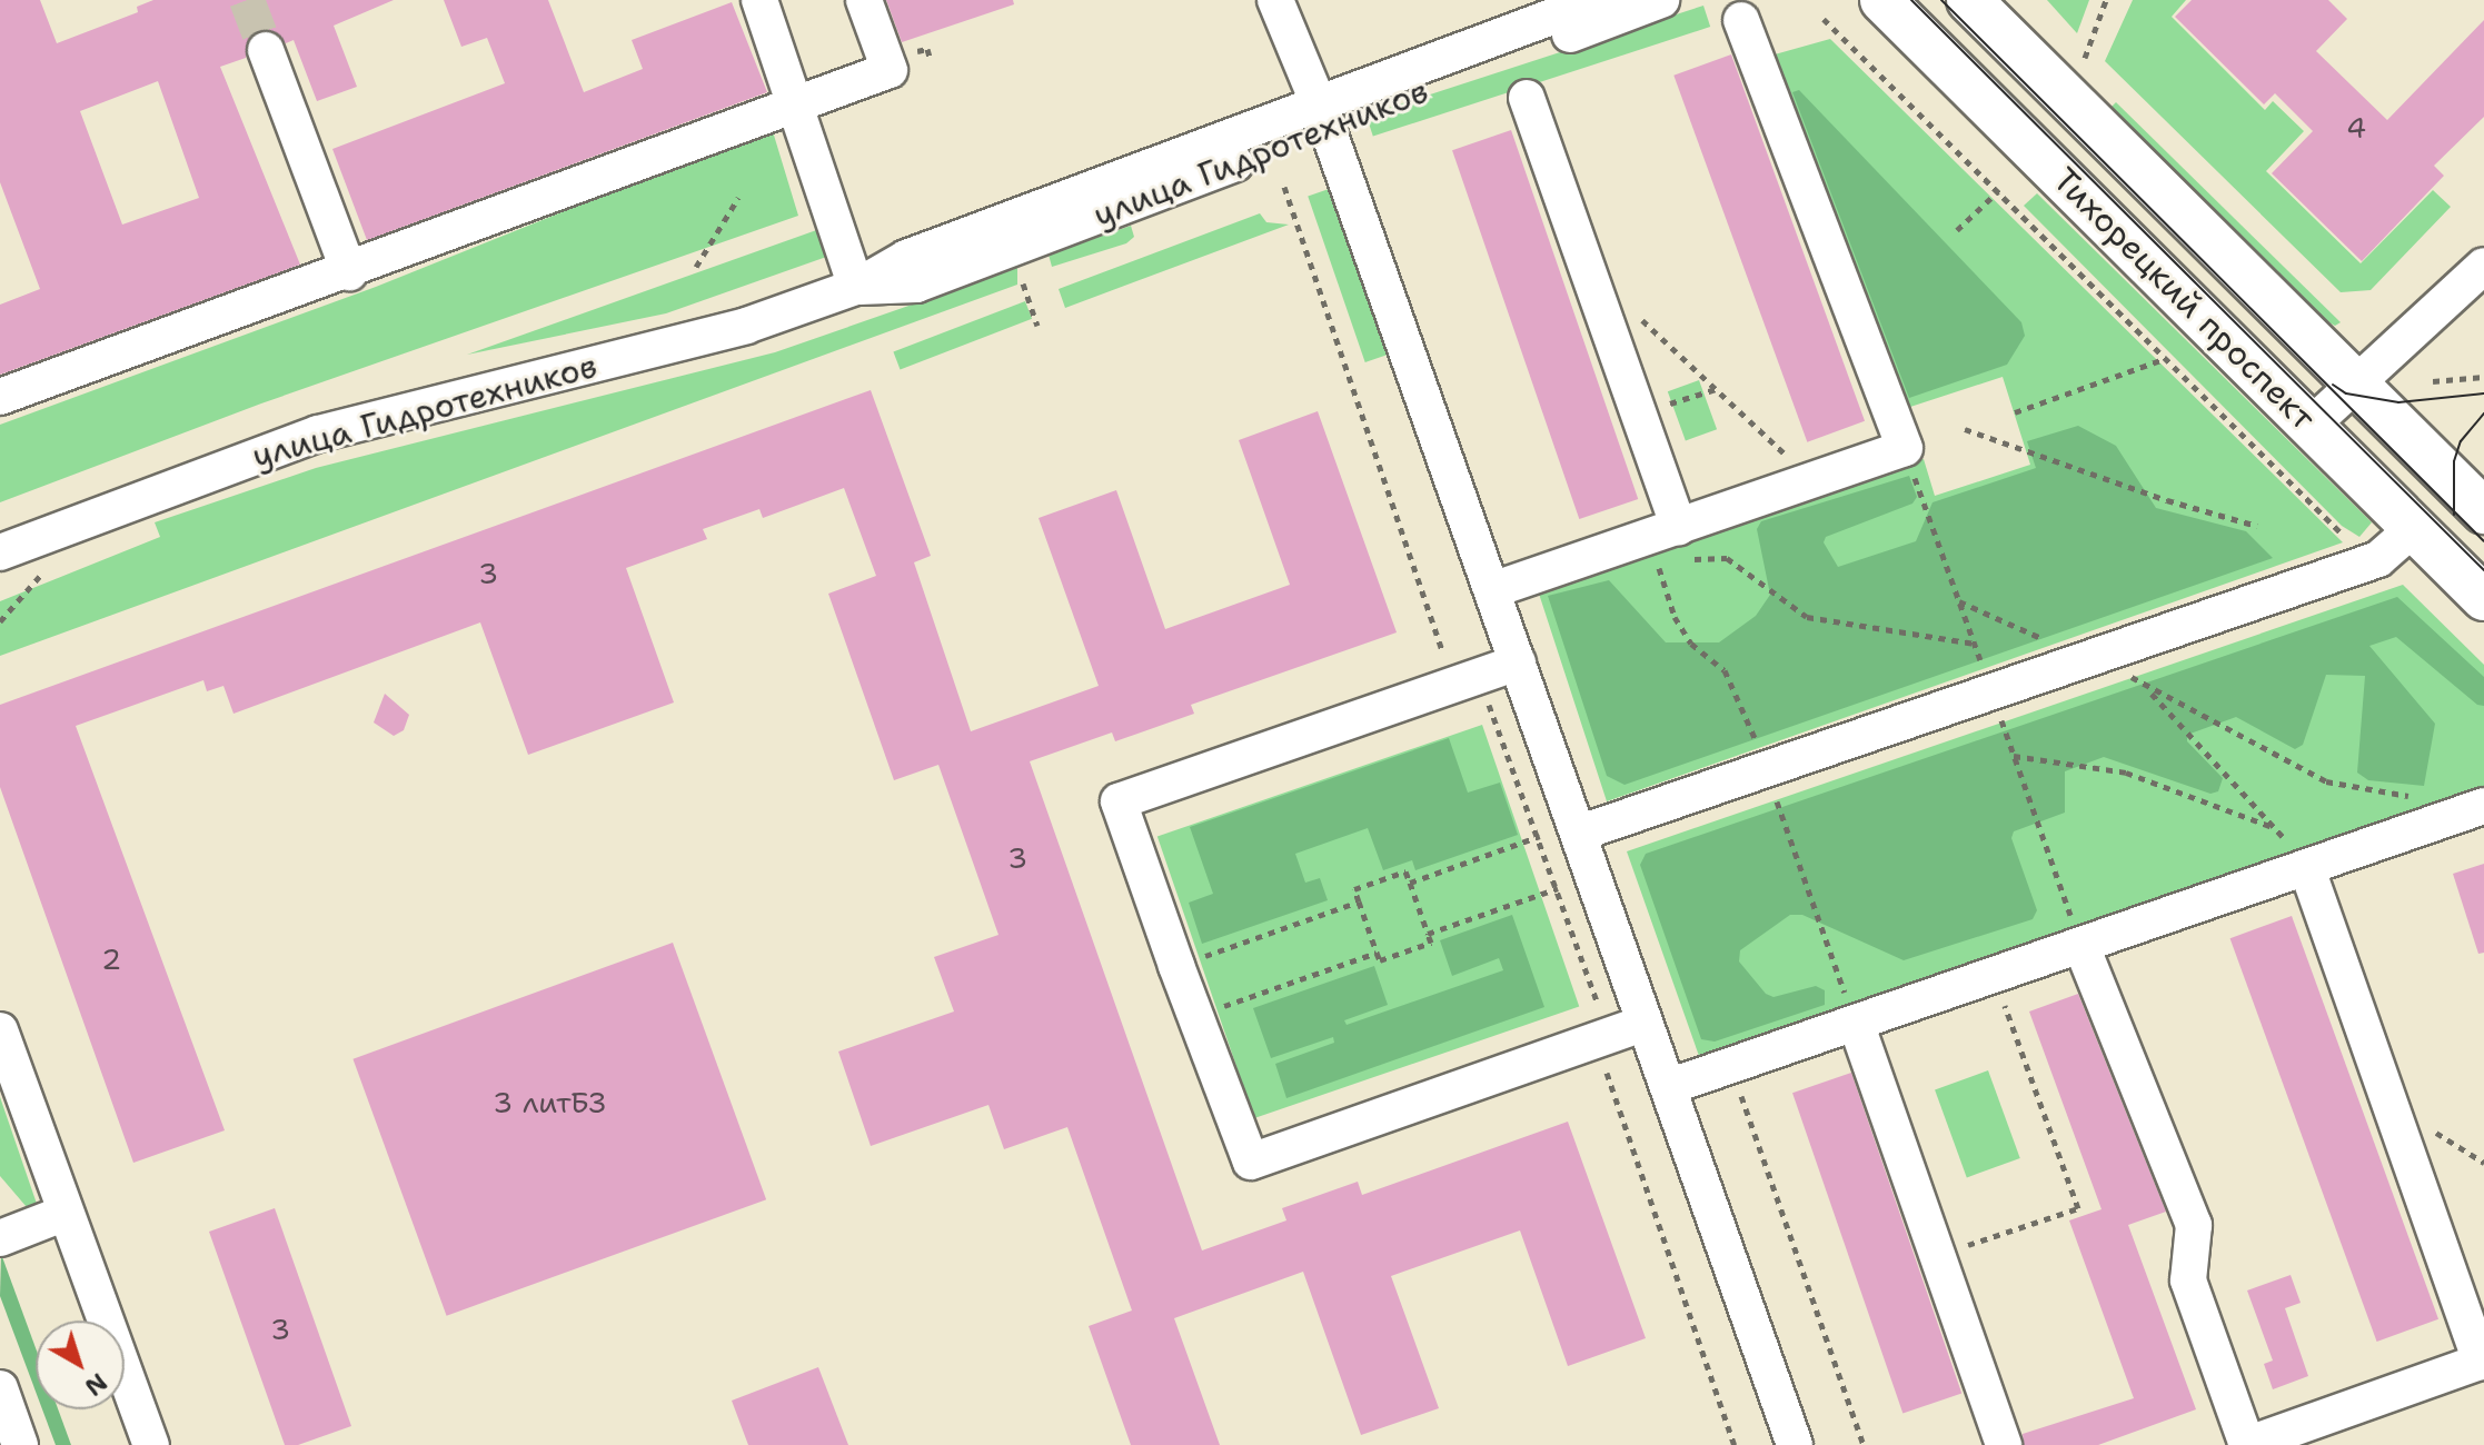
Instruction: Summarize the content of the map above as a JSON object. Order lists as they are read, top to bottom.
{
  "streets": {
    "main road": ["Тихорецкий проспект"],
    "street": ["улица Гидротехников"]
  },
  "house_numbers": [
    "4",
    "3",
    "3",
    "2",
    "3 литБЗ",
    "3"
  ],
  "north": "bottom right"
}
